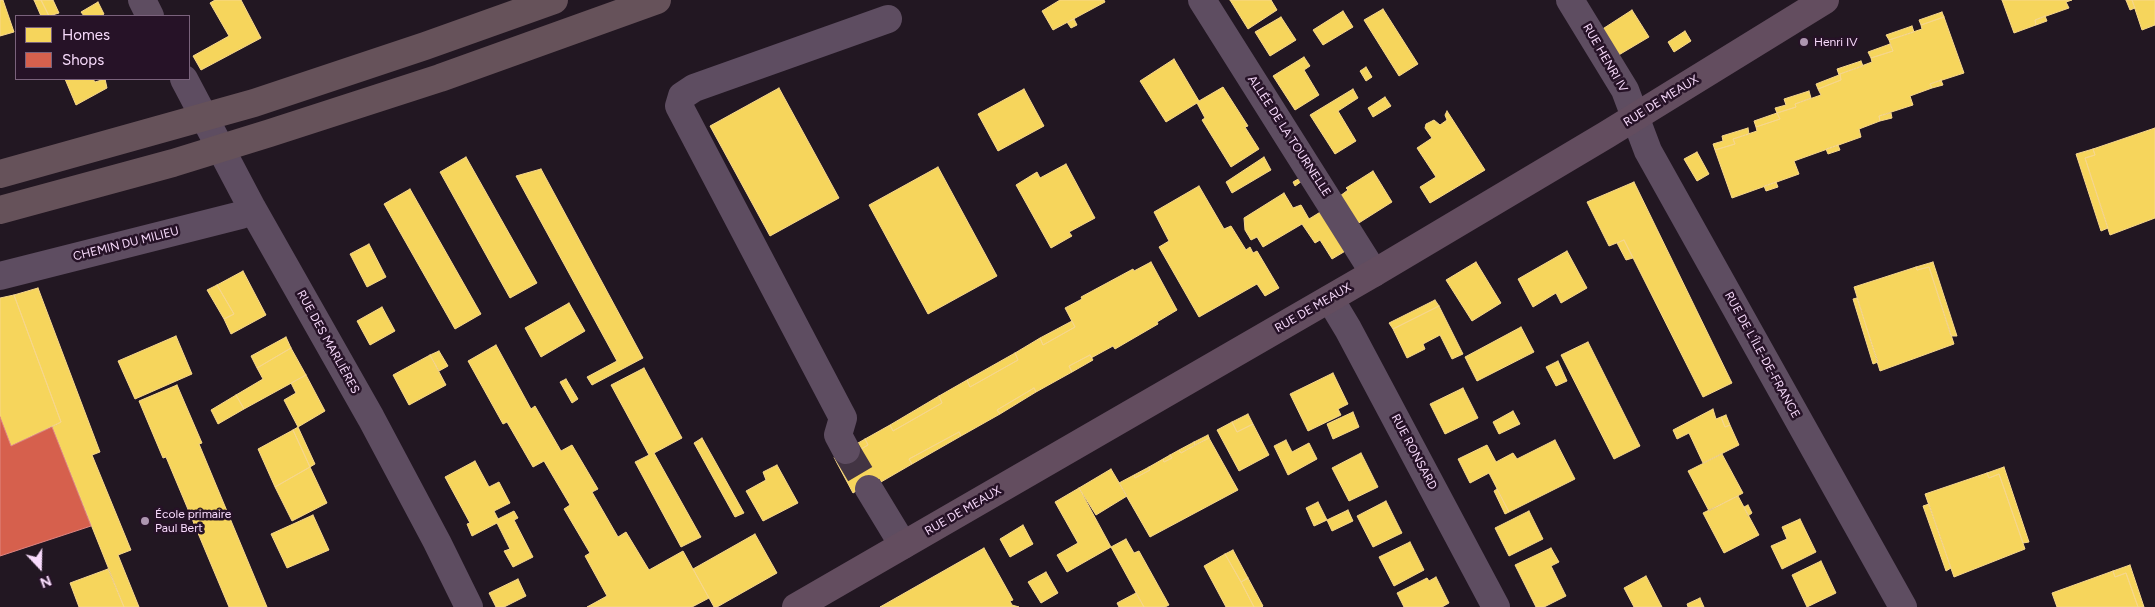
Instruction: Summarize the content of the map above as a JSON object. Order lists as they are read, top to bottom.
{
  "streets": {
    "main road": ["RUE DE MEAUX"],
    "street": [
      "RUE HENRI IV",
      "ALLÉE DE LA TOURNELLE",
      "CHEMIN DU MILIEU",
      "RUE DES MARLIÈRES",
      "RUE DE L'ÎLE-DE-FRANCE",
      "RUE RONSARD"
    ]
  },
  "crossings": [
    ["RUE HENRI IV", "RUE DE MEAUX"],
    ["RUE HENRI IV", "RUE DE L'ÎLE-DE-FRANCE"],
    ["RUE DE MEAUX", "ALLÉE DE LA TOURNELLE"],
    ["RUE DE MEAUX", "RUE DE L'ÎLE-DE-FRANCE"],
    ["RUE DE MEAUX", "RUE RONSARD"],
    ["CHEMIN DU MILIEU", "RUE DES MARLIÈRES"]
  ],
  "places": ["Henri IV", "École primaire Paul Bert"],
  "legend": ["Homes", "Shops"],
  "north": "bottom"
}
